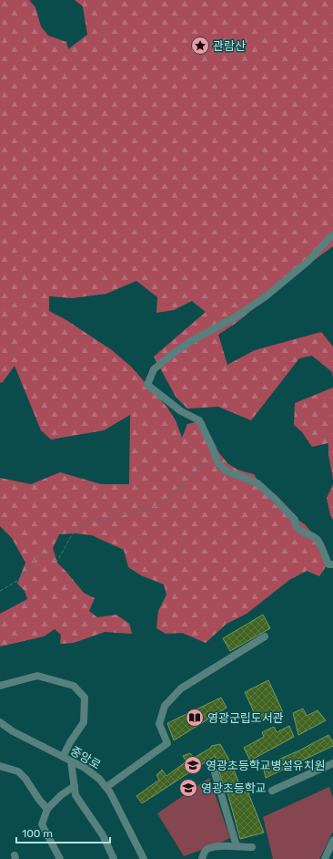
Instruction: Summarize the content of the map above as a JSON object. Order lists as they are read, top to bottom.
{
  "streets": {
    "street": ["중앙로"]
  },
  "places": {
    "place": ["관람산"],
    "library": ["영광군립도서관"],
    "school or university": ["영광초등학교병설유치원", "영광초등학교"]
  },
  "scale_bar": "100 m"
}
